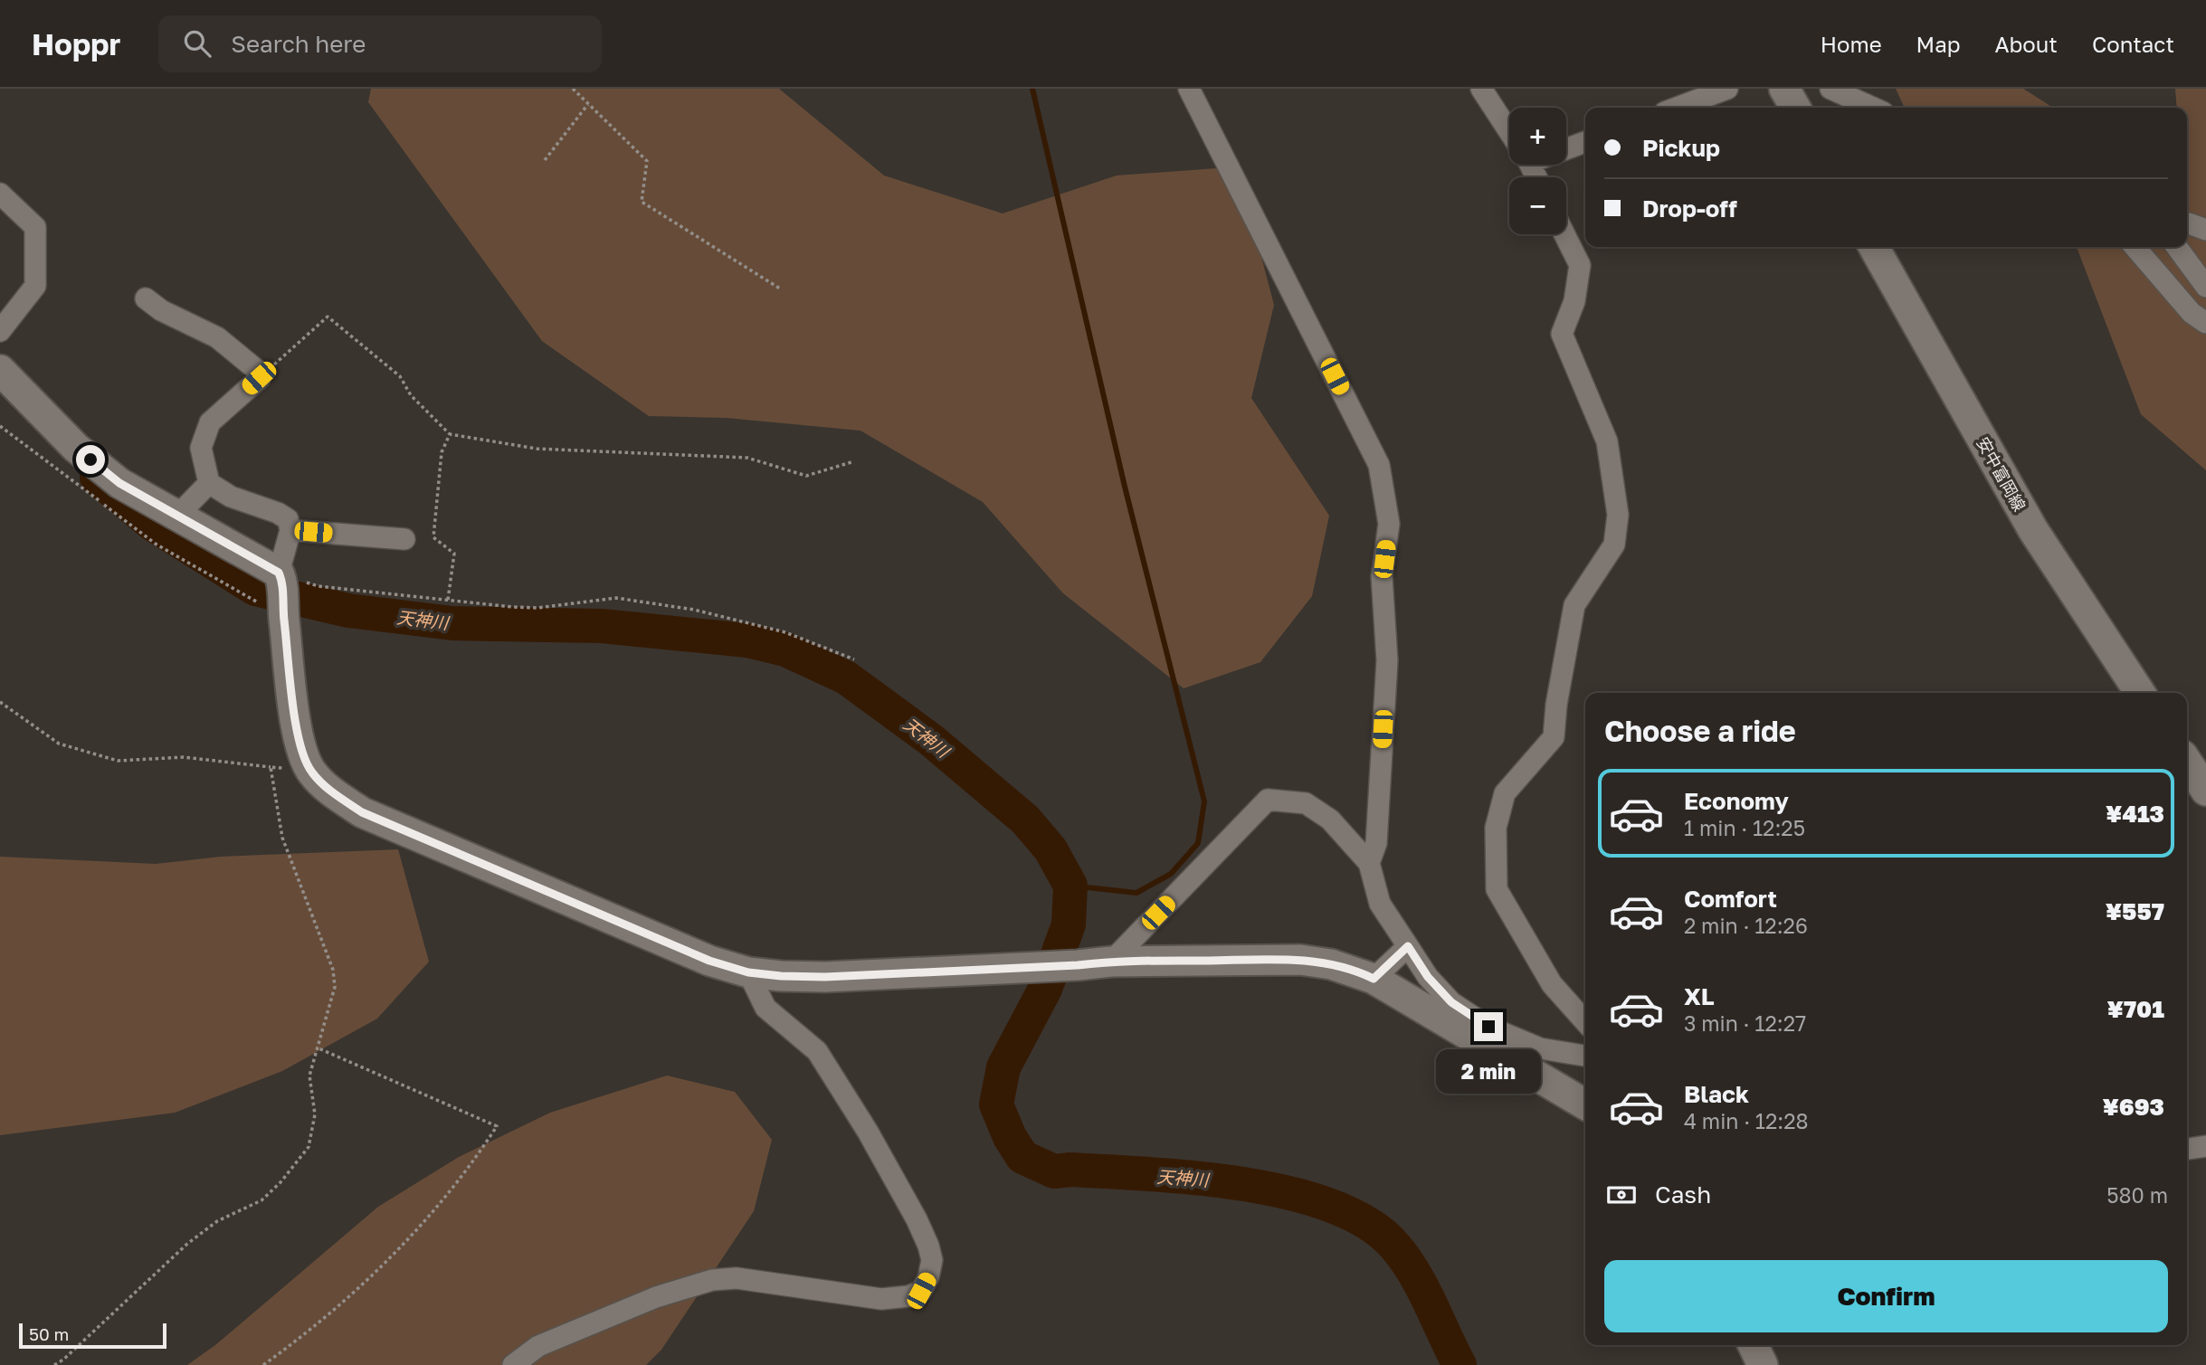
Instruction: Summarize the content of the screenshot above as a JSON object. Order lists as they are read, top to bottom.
{
  "streets": {
    "street": ["安中富岡線"]
  },
  "water": ["天神川"],
  "scale_bar": "50 m",
  "page": {
    "header": "Hoppr",
    "search": "Search here",
    "nav": [
      "Home",
      "Map",
      "About",
      "Contact"
    ],
    "map_buttons": ["+", "−"],
    "banner": ["Pickup", "Drop-off"],
    "heading": "Choose a ride",
    "list": [
      {
        "name": "Economy",
        "note": "1 min · 12:25",
        "value": "¥413"
      },
      {
        "name": "Comfort",
        "note": "2 min · 12:26",
        "value": "¥557"
      },
      {
        "name": "XL",
        "note": "3 min · 12:27",
        "value": "¥701"
      },
      {
        "name": "Black",
        "note": "4 min · 12:28",
        "value": "¥693"
      }
    ],
    "bubble": "2 min",
    "pay": ["Cash", "580 m"],
    "buttons": "Confirm",
    "scale": "50 m"
  }
}
